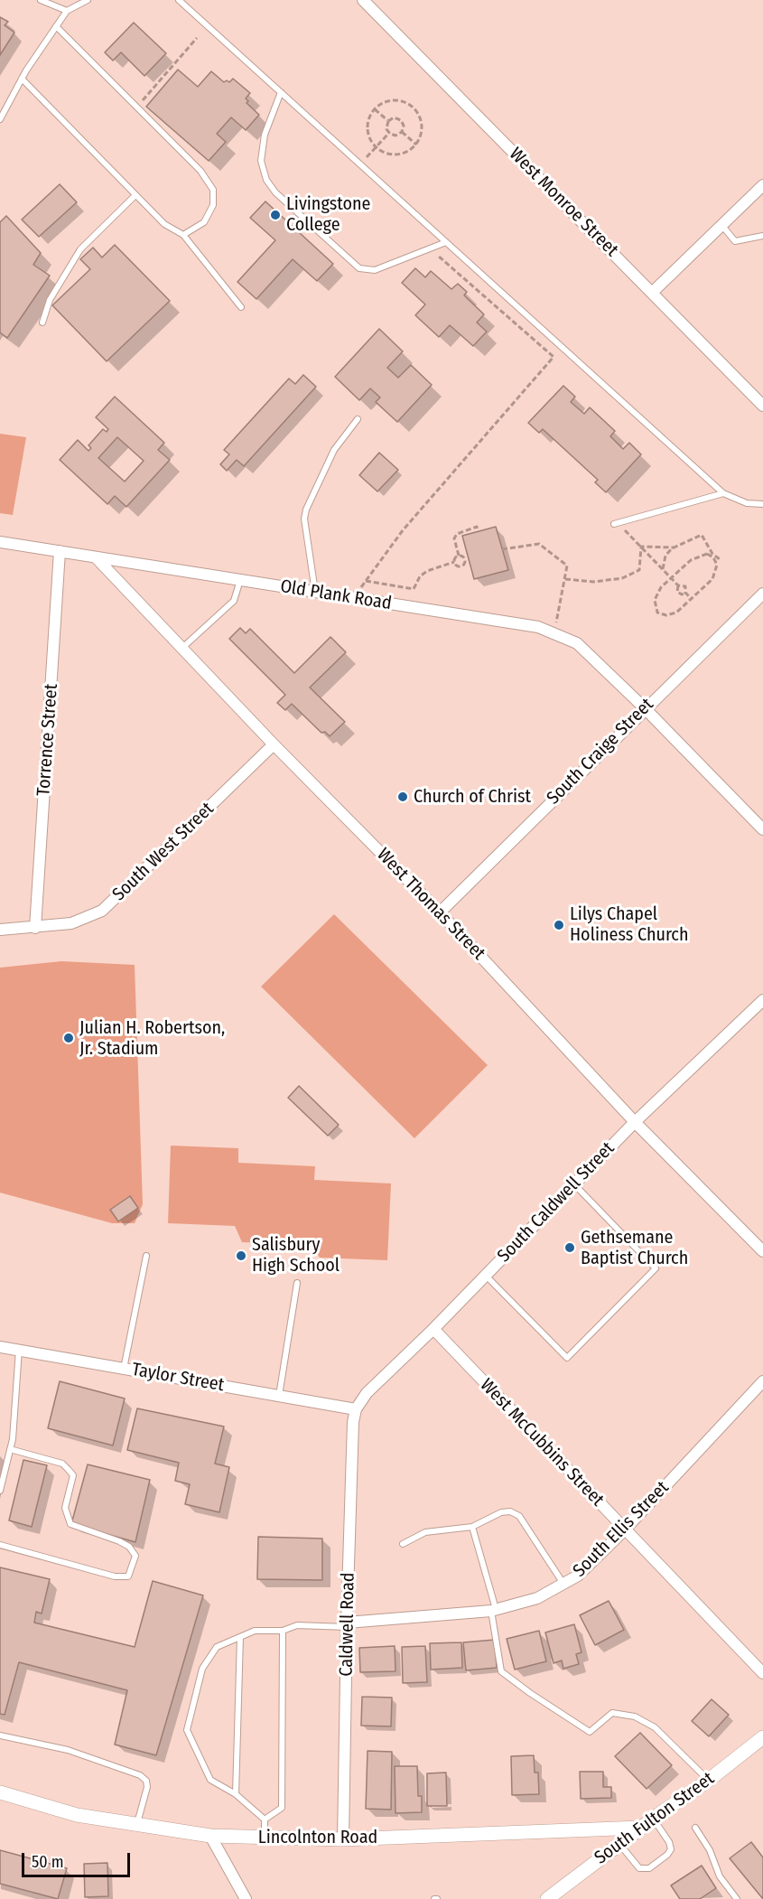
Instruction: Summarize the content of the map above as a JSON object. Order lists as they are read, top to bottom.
{
  "streets": {
    "street": [
      "West Monroe Street",
      "Old Plank Road",
      "Torrence Street",
      "South Craige Street",
      "South West Street",
      "West Thomas Street",
      "South Caldwell Street",
      "Taylor Street",
      "West McCubbins Street",
      "South Ellis Street",
      "Caldwell Road",
      "South Fulton Street",
      "Lincolnton Road"
    ]
  },
  "crossings": [
    ["Old Plank Road", "Torrence Street"],
    ["Old Plank Road", "South Craige Street"],
    ["Old Plank Road", "West Thomas Street"],
    ["Torrence Street", "South West Street"],
    ["South Craige Street", "West Thomas Street"],
    ["South West Street", "West Thomas Street"],
    ["West Thomas Street", "South Caldwell Street"],
    ["South Caldwell Street", "Taylor Street"],
    ["South Caldwell Street", "West McCubbins Street"],
    ["South Caldwell Street", "Caldwell Road"],
    ["Taylor Street", "Caldwell Road"],
    ["West McCubbins Street", "South Ellis Street"],
    ["South Ellis Street", "Caldwell Road"],
    ["Caldwell Road", "Lincolnton Road"],
    ["South Fulton Street", "Lincolnton Road"]
  ],
  "places": [
    "Livingstone College",
    "Church of Christ",
    "Lilys Chapel Holiness Church",
    "Julian H. Robertson, Jr. Stadium",
    "Gethsemane Baptist Church",
    "Salisbury High School"
  ],
  "scale_bar": "50 m"
}
